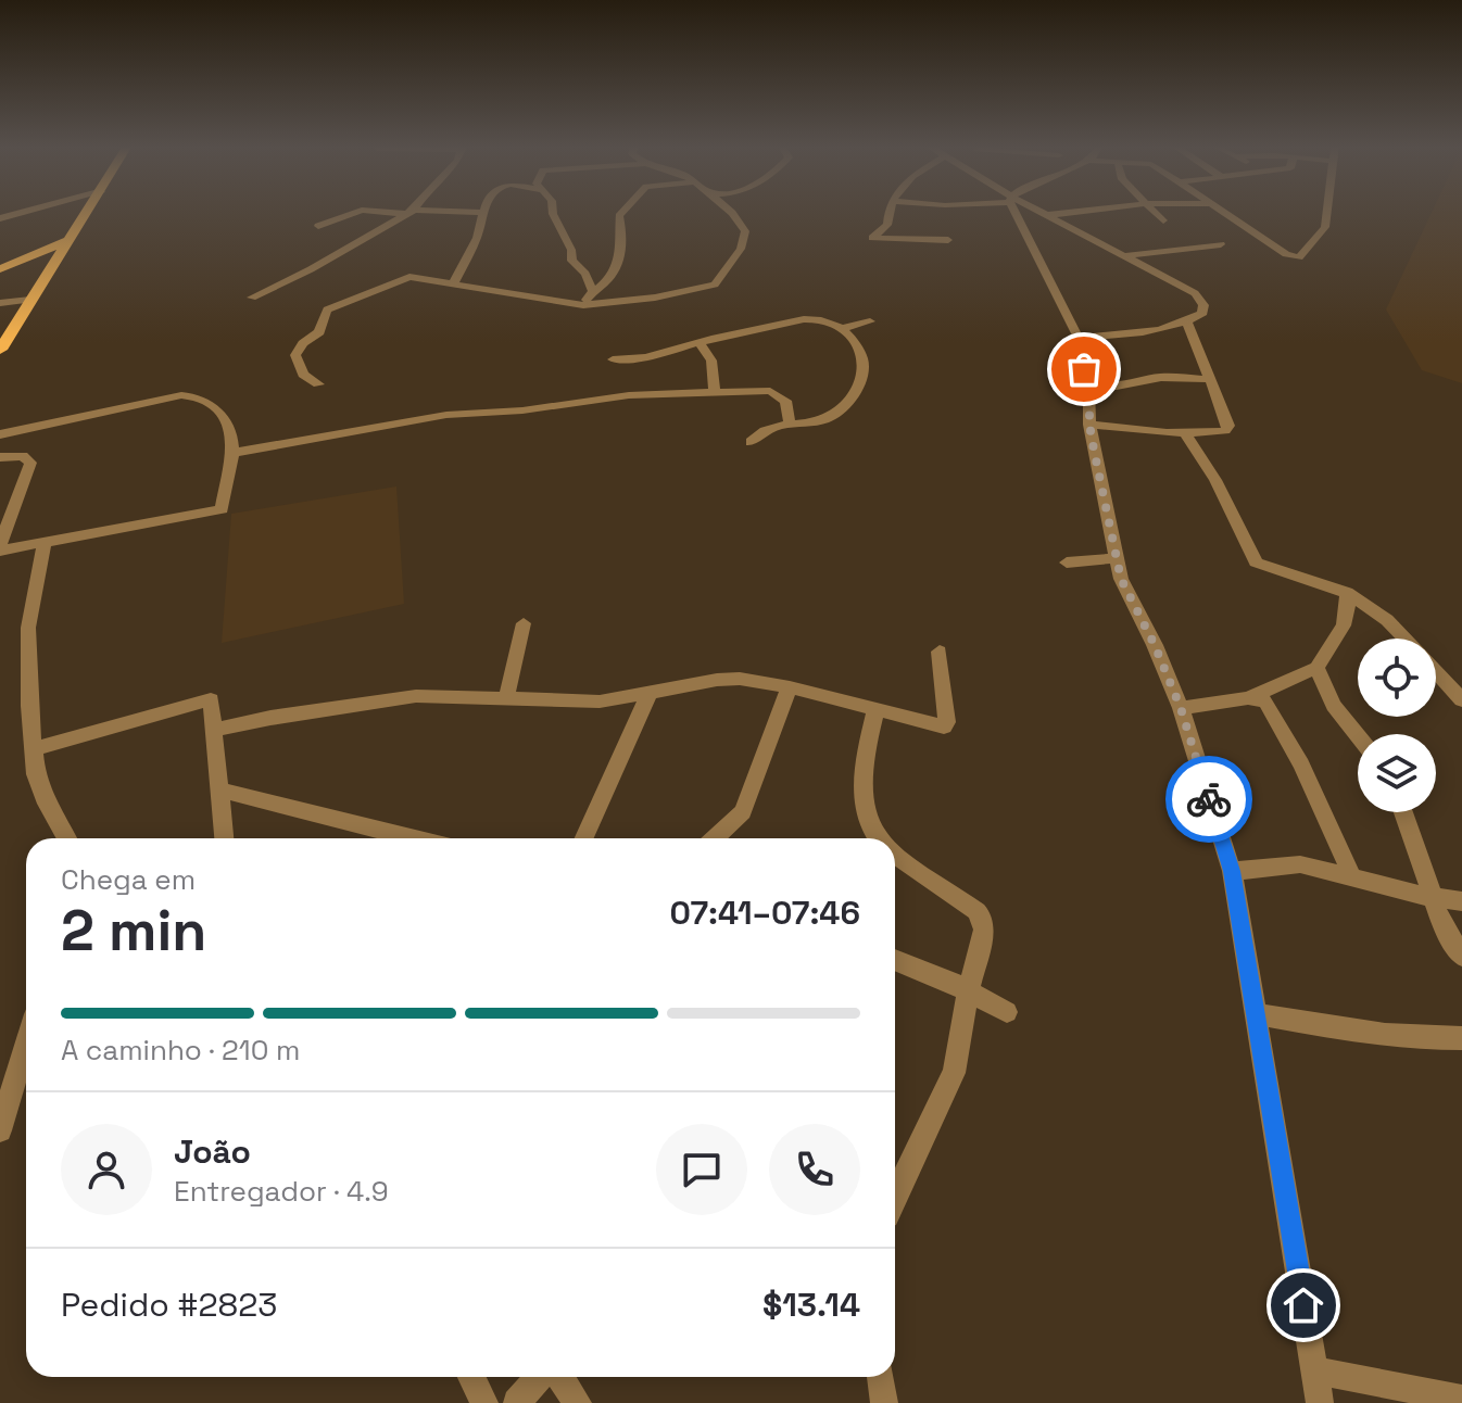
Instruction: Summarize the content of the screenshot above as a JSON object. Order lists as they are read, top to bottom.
{
  "page": {
    "heading": ["2 min", "Chega em", "07:41–07:46"],
    "panel": [
      "João",
      "Entregador · 4.9",
      "Pedido #2823",
      "$13.14"
    ],
    "bar": "A caminho · 210 m"
  }
}
